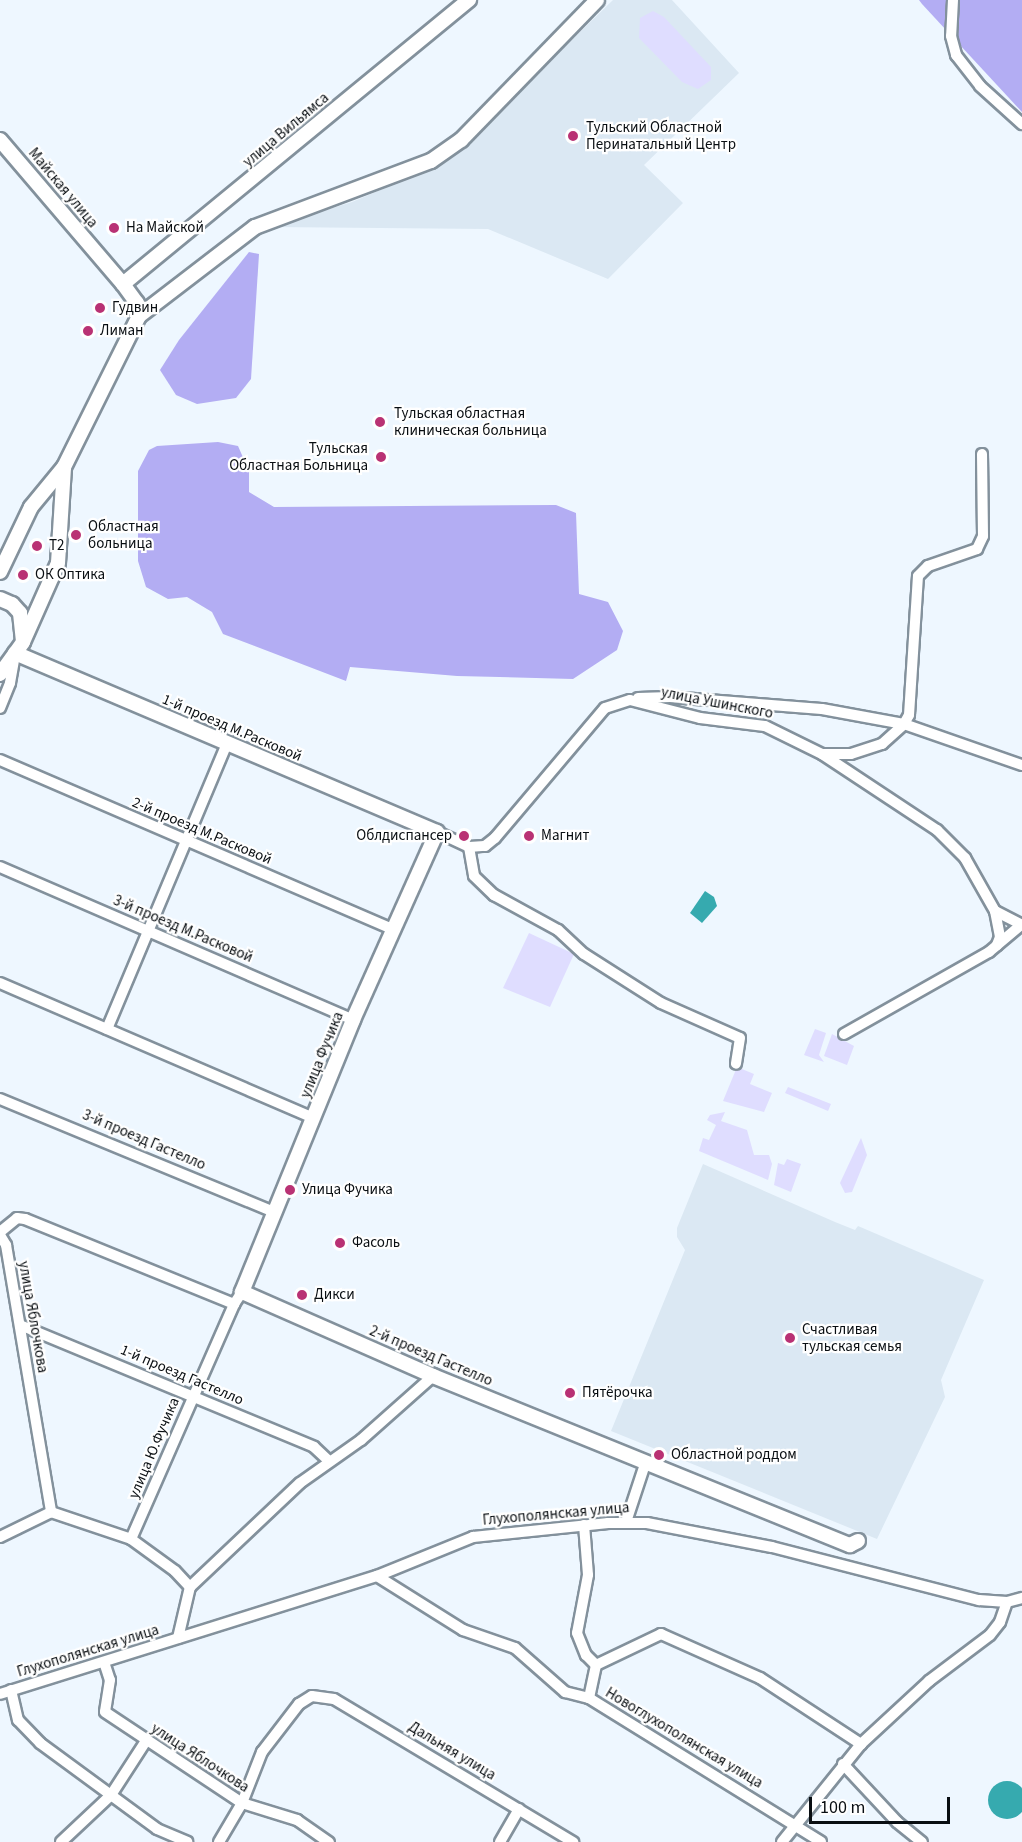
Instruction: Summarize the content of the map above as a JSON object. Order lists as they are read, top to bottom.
{
  "streets": {
    "street": [
      "улица Вильямса",
      "Майская улица",
      "улица Ушинского",
      "1-й проезд М.Расковой",
      "2-й проезд М.Расковой",
      "3-й проезд М.Расковой",
      "улица Фучика",
      "3-й проезд Гастелло",
      "улица Яблочкова",
      "2-й проезд Гастелло",
      "1-й проезд Гастелло",
      "улица Ю.Фучика",
      "Глухополянская улица",
      "Новоглухополянская улица",
      "Дальняя улица"
    ]
  },
  "crossings": [
    ["улица Вильямса", "Майская улица"],
    ["1-й проезд М.Расковой", "улица Фучика"],
    ["2-й проезд М.Расковой", "улица Фучика"],
    ["3-й проезд М.Расковой", "улица Фучика"],
    ["улица Фучика", "3-й проезд Гастелло"],
    ["улица Фучика", "2-й проезд Гастелло"],
    ["улица Фучика", "улица Ю.Фучика"],
    ["улица Яблочкова", "2-й проезд Гастелло"],
    ["улица Яблочкова", "1-й проезд Гастелло"],
    ["улица Яблочкова", "Глухополянская улица"],
    ["улица Яблочкова", "Дальняя улица"],
    ["2-й проезд Гастелло", "улица Ю.Фучика"],
    ["1-й проезд Гастелло", "улица Ю.Фучика"],
    ["Глухополянская улица", "Новоглухополянская улица"]
  ],
  "places": [
    "Тульский Областной Перинатальный Центр",
    "На Майской",
    "Гудвин",
    "Лиман",
    "Тульская областная клиническая больница",
    "Тульская Областная Больница",
    "Областная больница",
    "T2",
    "ОК Оптика",
    "Облдиспансер",
    "Магнит",
    "Улица Фучика",
    "Фасоль",
    "Дикси",
    "Счастливая тульская семья",
    "Пятёрочка",
    "Областной роддом"
  ],
  "scale_bar": "100 m"
}
